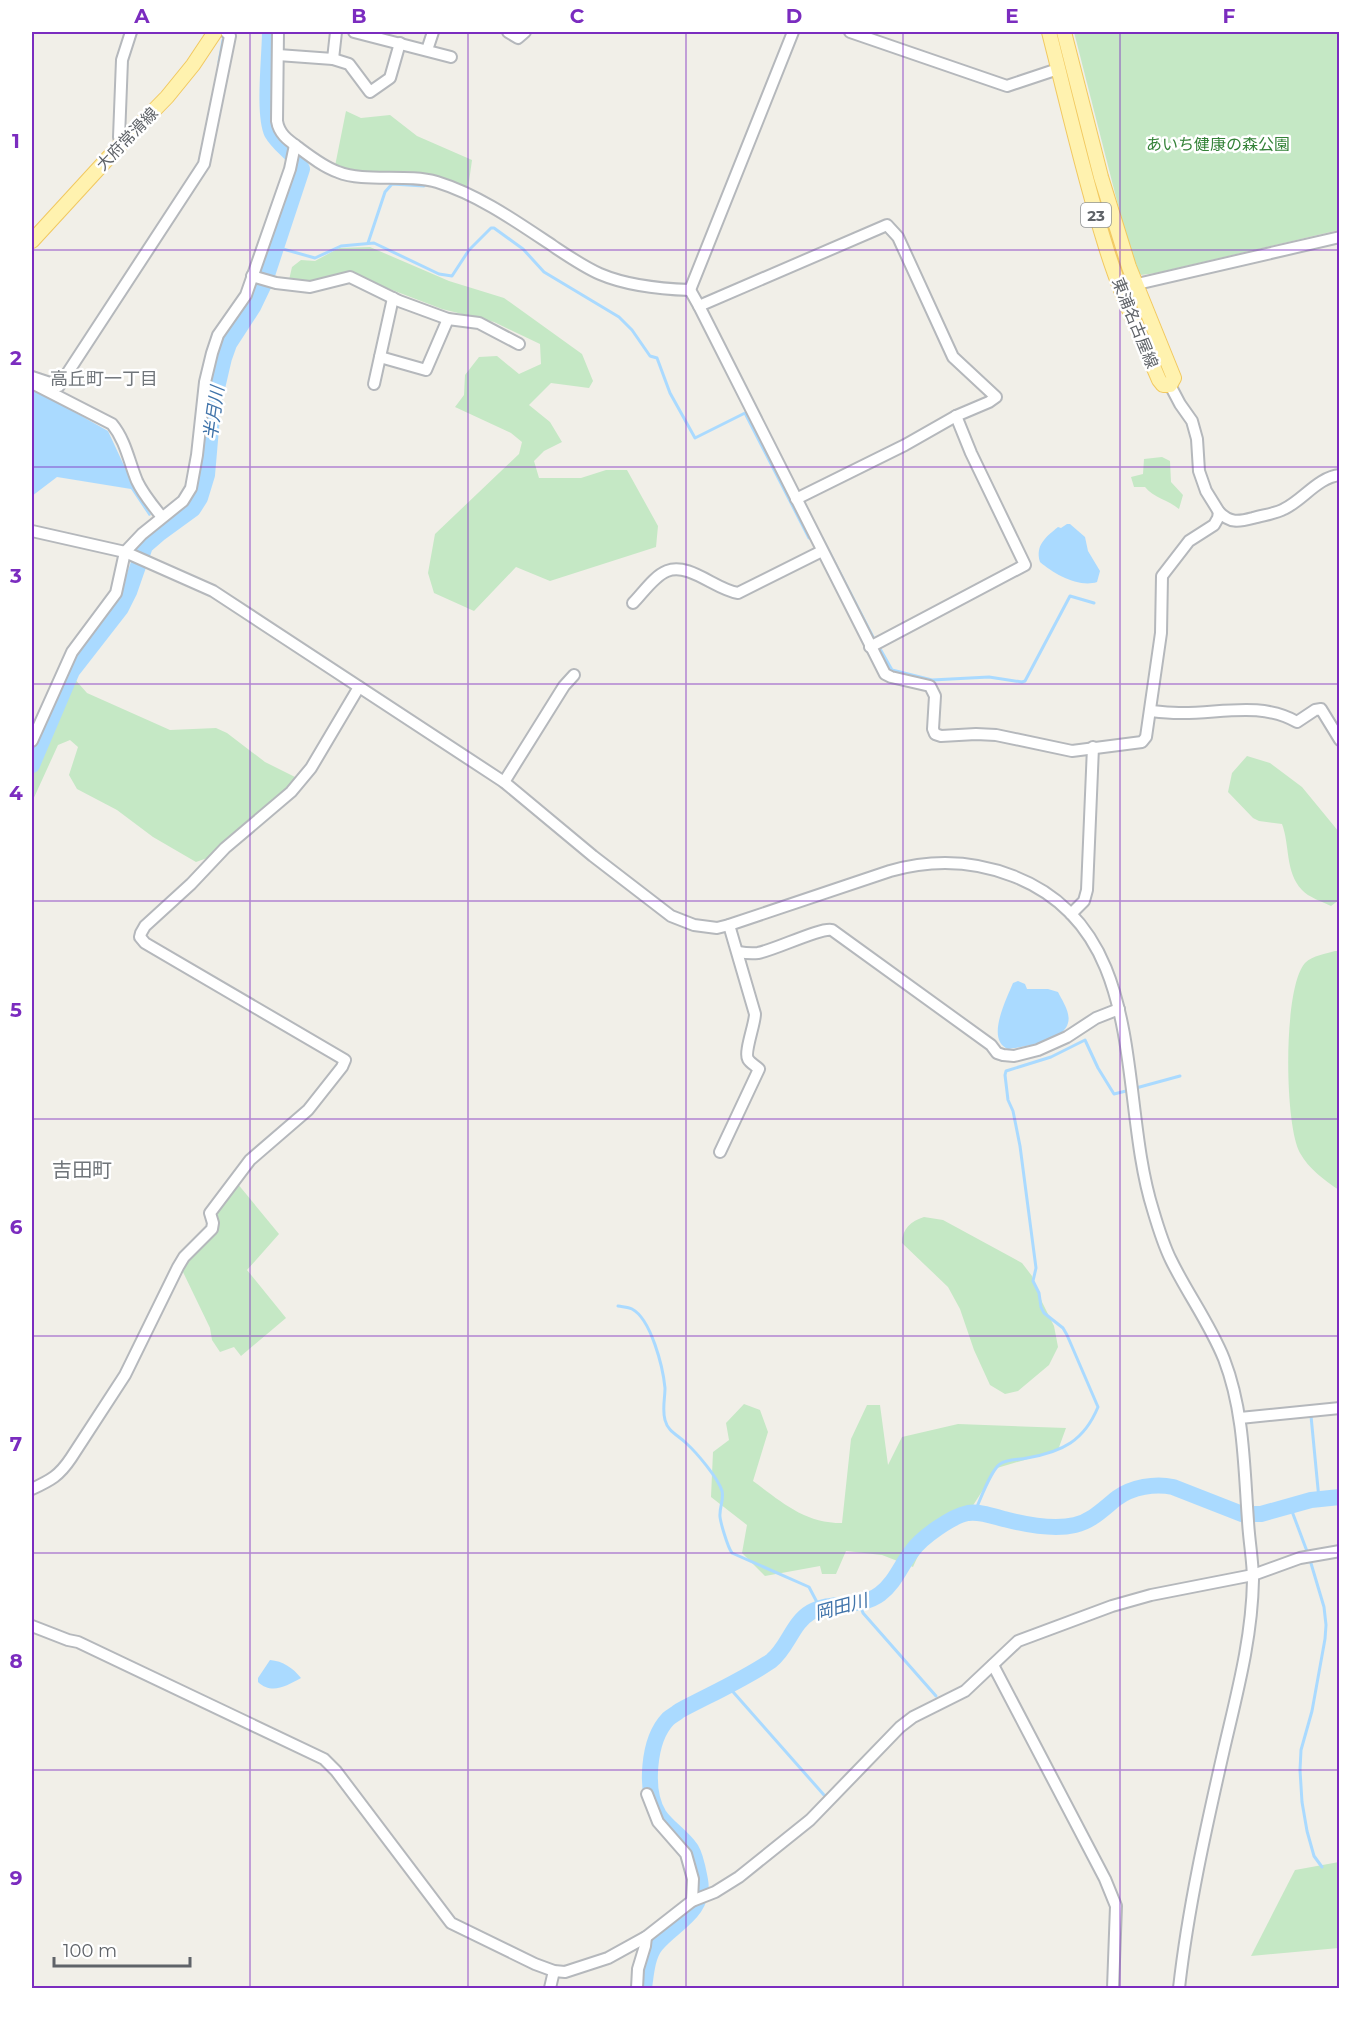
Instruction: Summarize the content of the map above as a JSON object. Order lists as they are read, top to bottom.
{
  "streets": {
    "main road": ["大府常滑線", "23", "東浦名古屋線"]
  },
  "districts": ["高丘町一丁目", "吉田町"],
  "water": ["半月川", "岡田川"],
  "parks": ["あいち健康の森公園"],
  "scale_bar": "100 m",
  "grid": {
    "columns": [
      "A",
      "B",
      "C",
      "D",
      "E",
      "F"
    ],
    "rows": [
      "1",
      "2",
      "3",
      "4",
      "5",
      "6",
      "7",
      "8",
      "9"
    ]
  }
}
